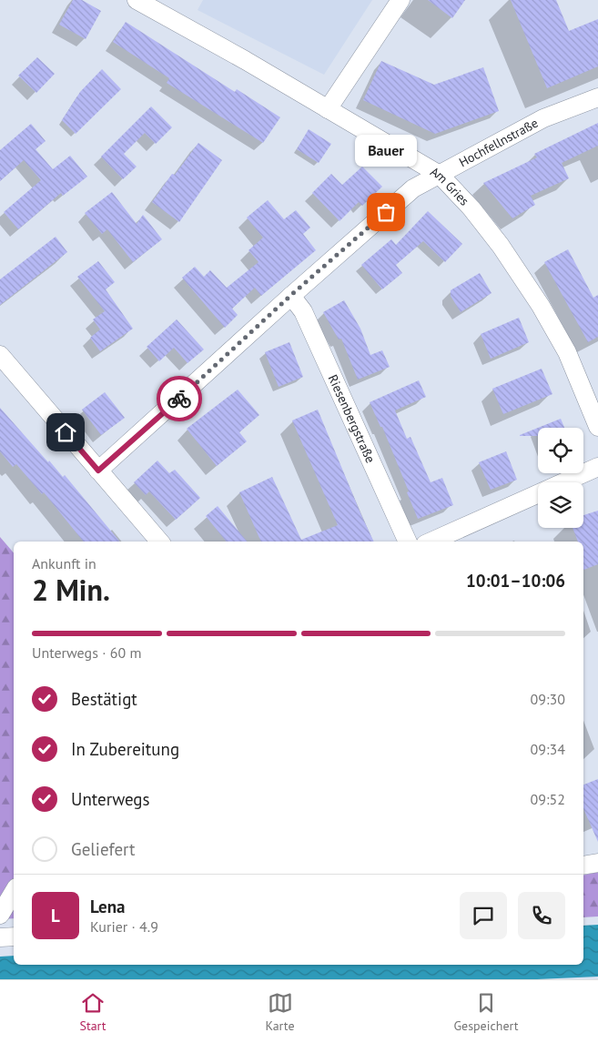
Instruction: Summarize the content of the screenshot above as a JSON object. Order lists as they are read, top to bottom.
{
  "streets": {
    "street": ["Hochfellnstraße", "Am Gries", "Riesenbergstraße"]
  },
  "crossings": [
    ["Hochfellnstraße", "Am Gries"],
    ["Hochfellnstraße", "Riesenbergstraße"]
  ],
  "places": ["Bauer"],
  "page": {
    "bubble": "Bauer",
    "heading": ["2 Min.", "Ankunft in", "10:01–10:06"],
    "panel": ["Lena", "Kurier · 4.9"],
    "bar": "Unterwegs · 60 m",
    "list": [
      ["Bestätigt", "09:30"],
      ["In Zubereitung", "09:34"],
      ["Unterwegs", "09:52"],
      "Geliefert"
    ],
    "round": "L",
    "tabs": ["Start", "Karte", "Gespeichert"]
  }
}
